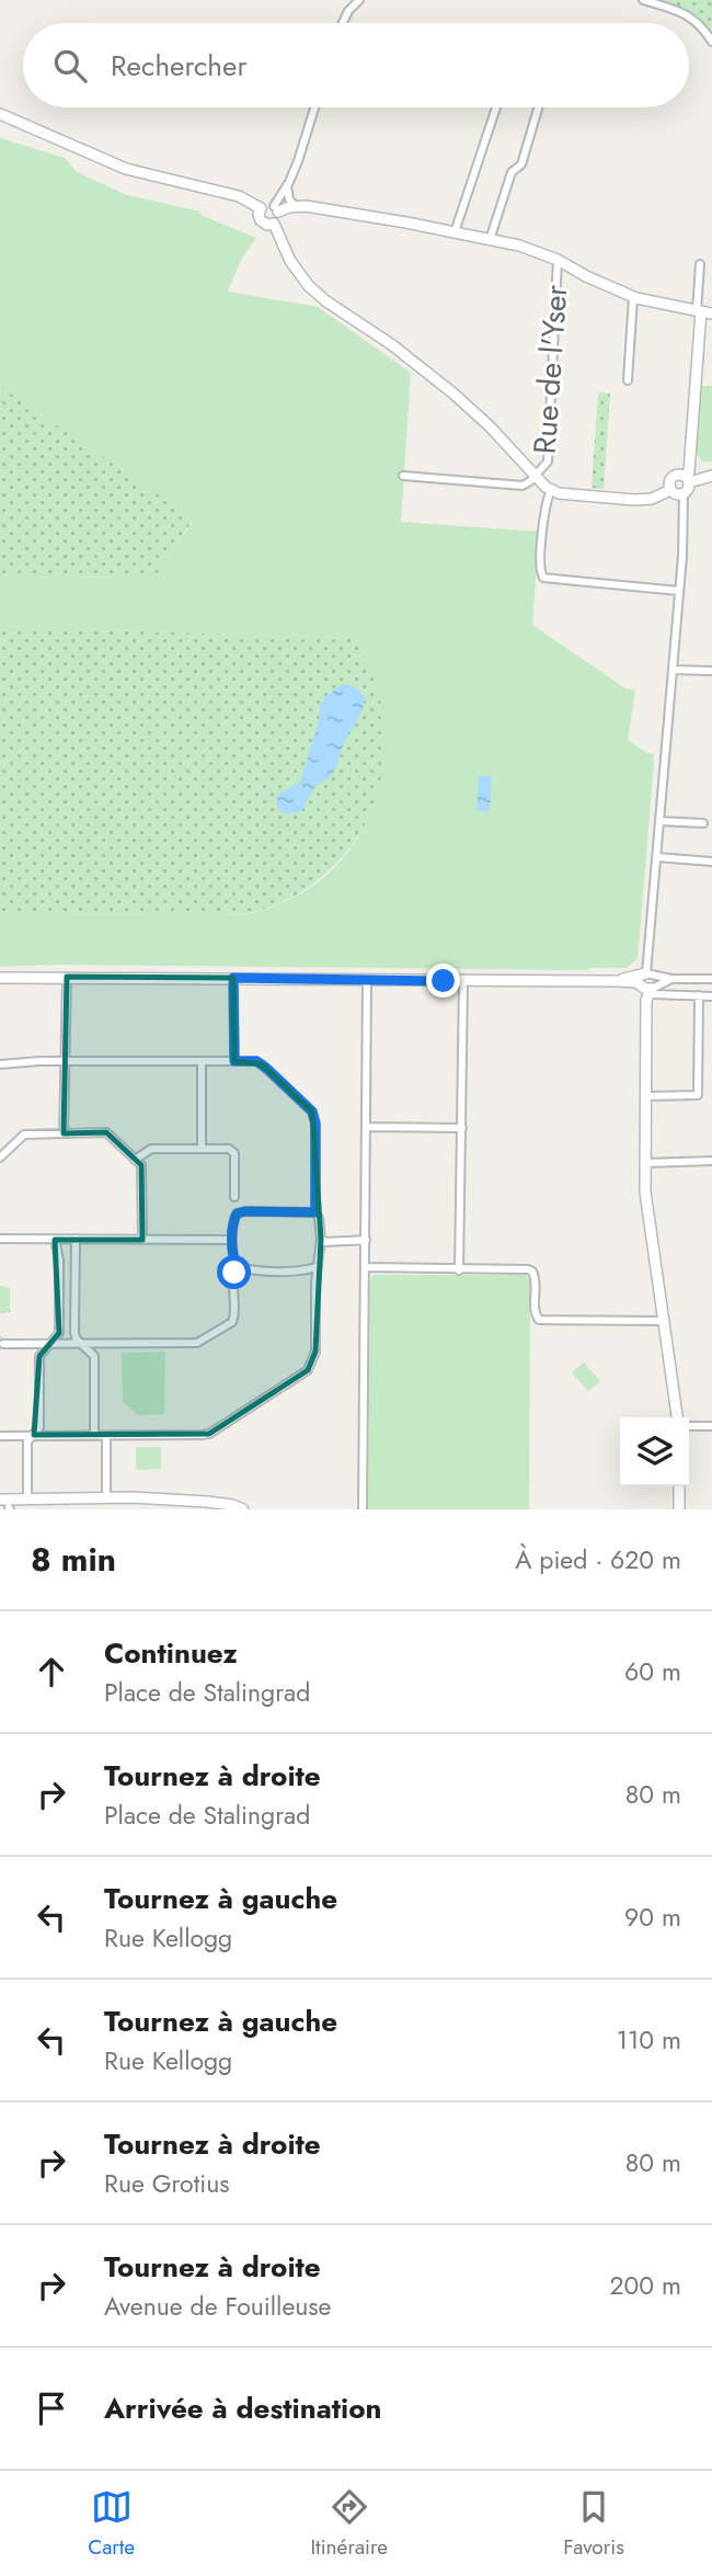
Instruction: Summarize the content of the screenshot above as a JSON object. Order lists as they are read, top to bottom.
{
  "streets": {
    "street": ["Rue de l'Yser"]
  },
  "page": {
    "search": "Rechercher",
    "heading": ["8 min", "À pied · 620 m"],
    "list": [
      ["Continuez", "Place de Stalingrad", "60 m"],
      ["Tournez à droite", "Place de Stalingrad", "80 m"],
      ["Tournez à gauche", "Rue Kellogg", "90 m"],
      ["Tournez à gauche", "Rue Kellogg", "110 m"],
      ["Tournez à droite", "Rue Grotius", "80 m"],
      ["Tournez à droite", "Avenue de Fouilleuse", "200 m"],
      "Arrivée à destination"
    ],
    "nav": ["Carte", "Itinéraire", "Favoris"]
  }
}
